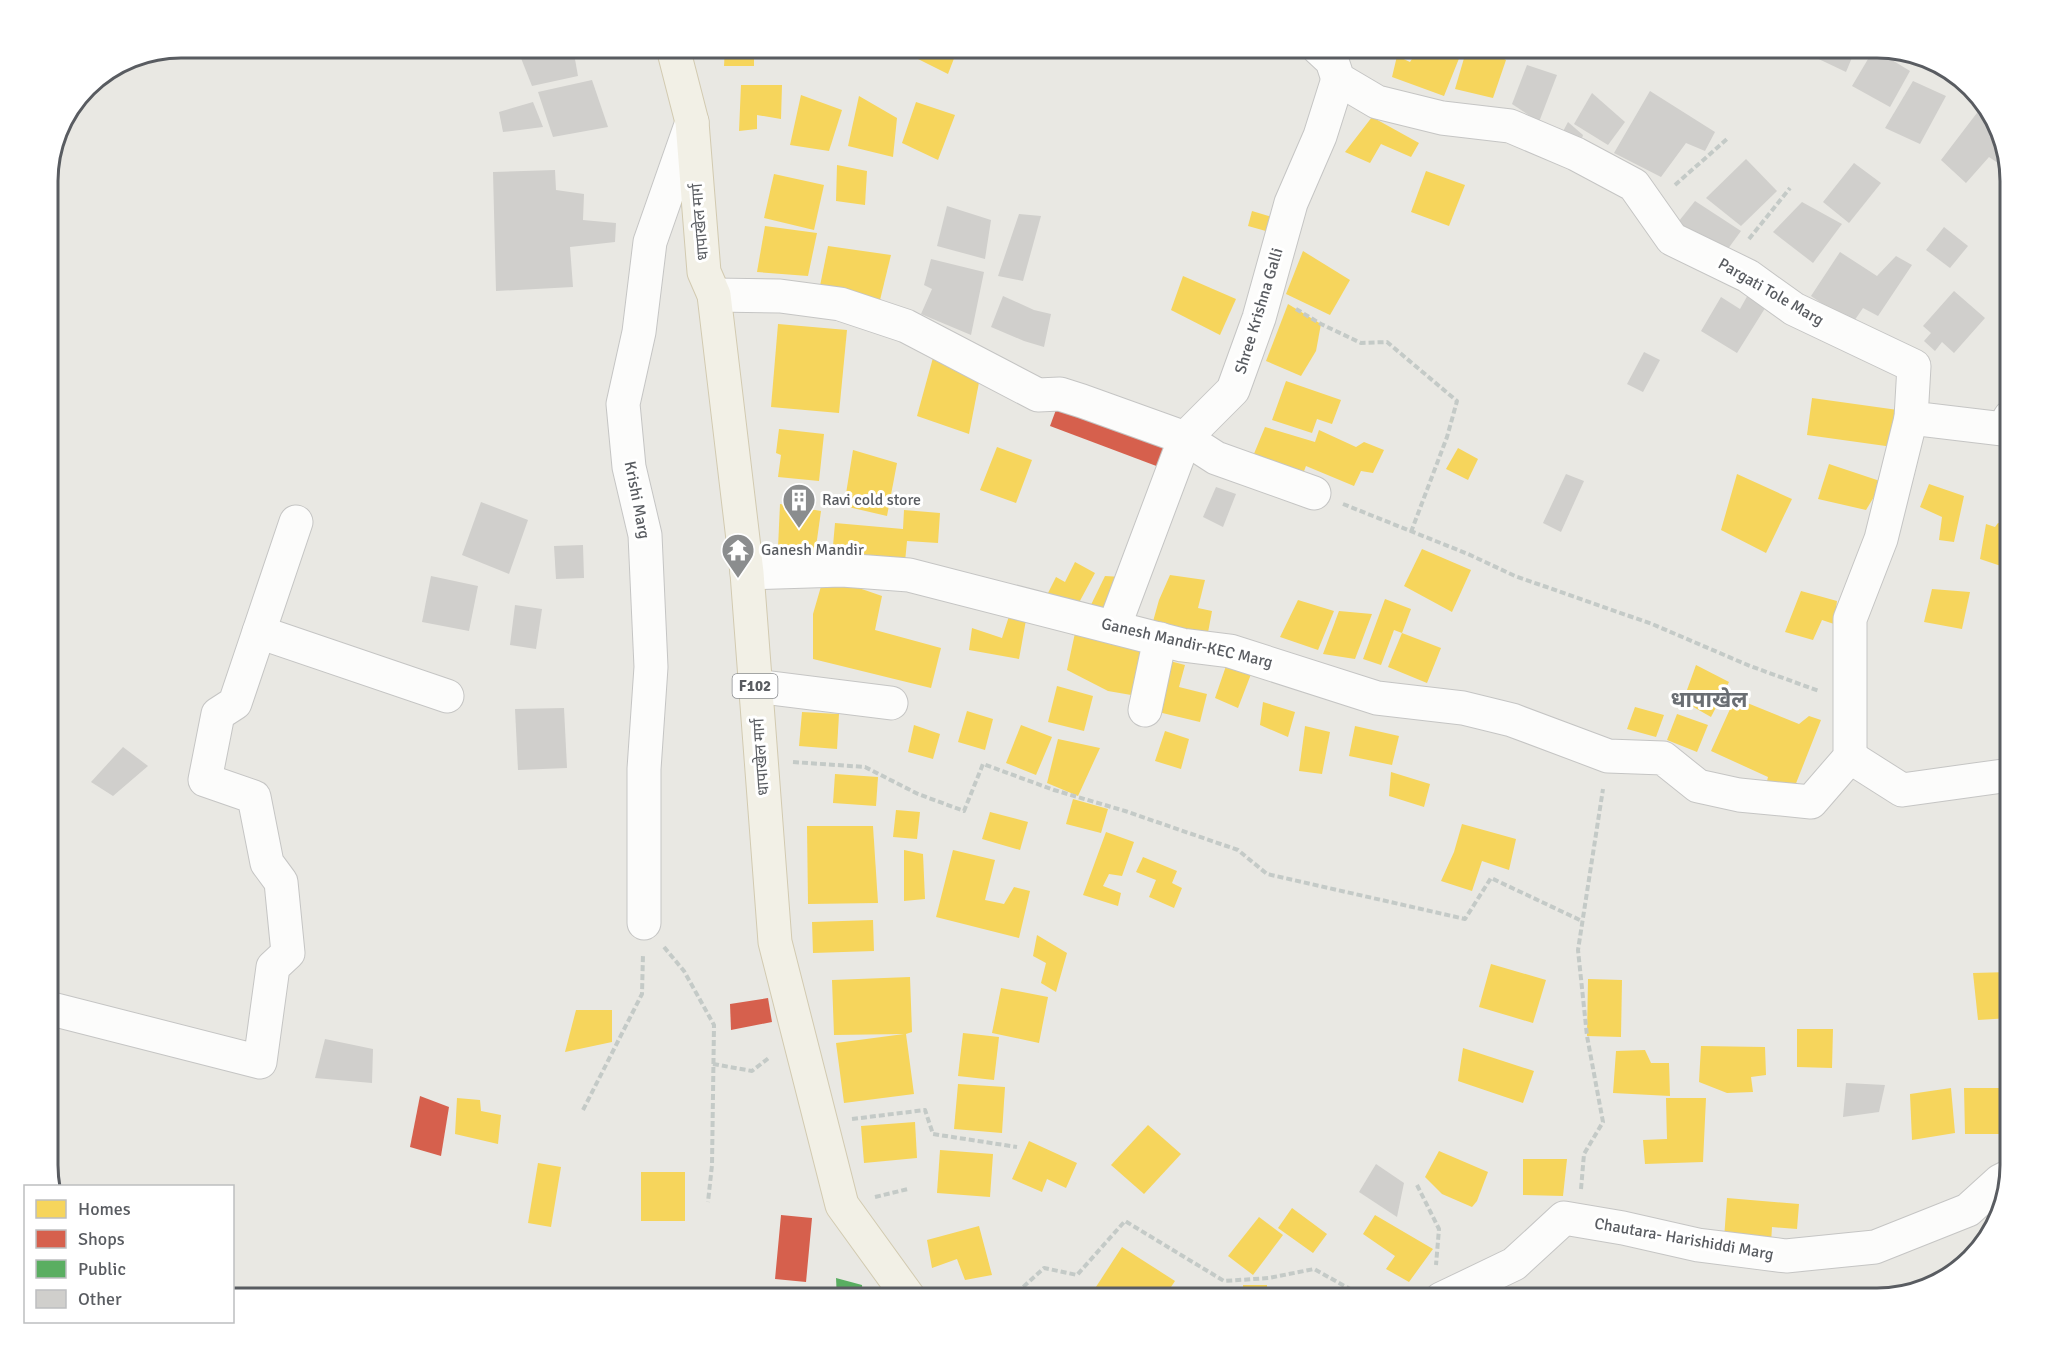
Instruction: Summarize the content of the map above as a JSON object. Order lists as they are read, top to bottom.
{
  "streets": {
    "main road": ["धापाखेल मार्ग", "F102"],
    "street": [
      "Pargati Tole Marg",
      "Shree Krishna Galli",
      "Krishi Marg",
      "Ganesh Mandir-KEC Marg",
      "Chautara- Harishiddi Marg"
    ]
  },
  "crossings": [
    ["धापाखेल मार्ग", "Krishi Marg"],
    ["धापाखेल मार्ग", "Ganesh Mandir-KEC Marg"],
    ["Pargati Tole Marg", "Shree Krishna Galli"],
    ["Shree Krishna Galli", "Ganesh Mandir-KEC Marg"]
  ],
  "districts": ["धापाखेल"],
  "places": {
    "building": ["Ravi cold store"],
    "temple": ["Ganesh Mandir"]
  },
  "legend": [
    "Homes",
    "Shops",
    "Public",
    "Other"
  ]
}
